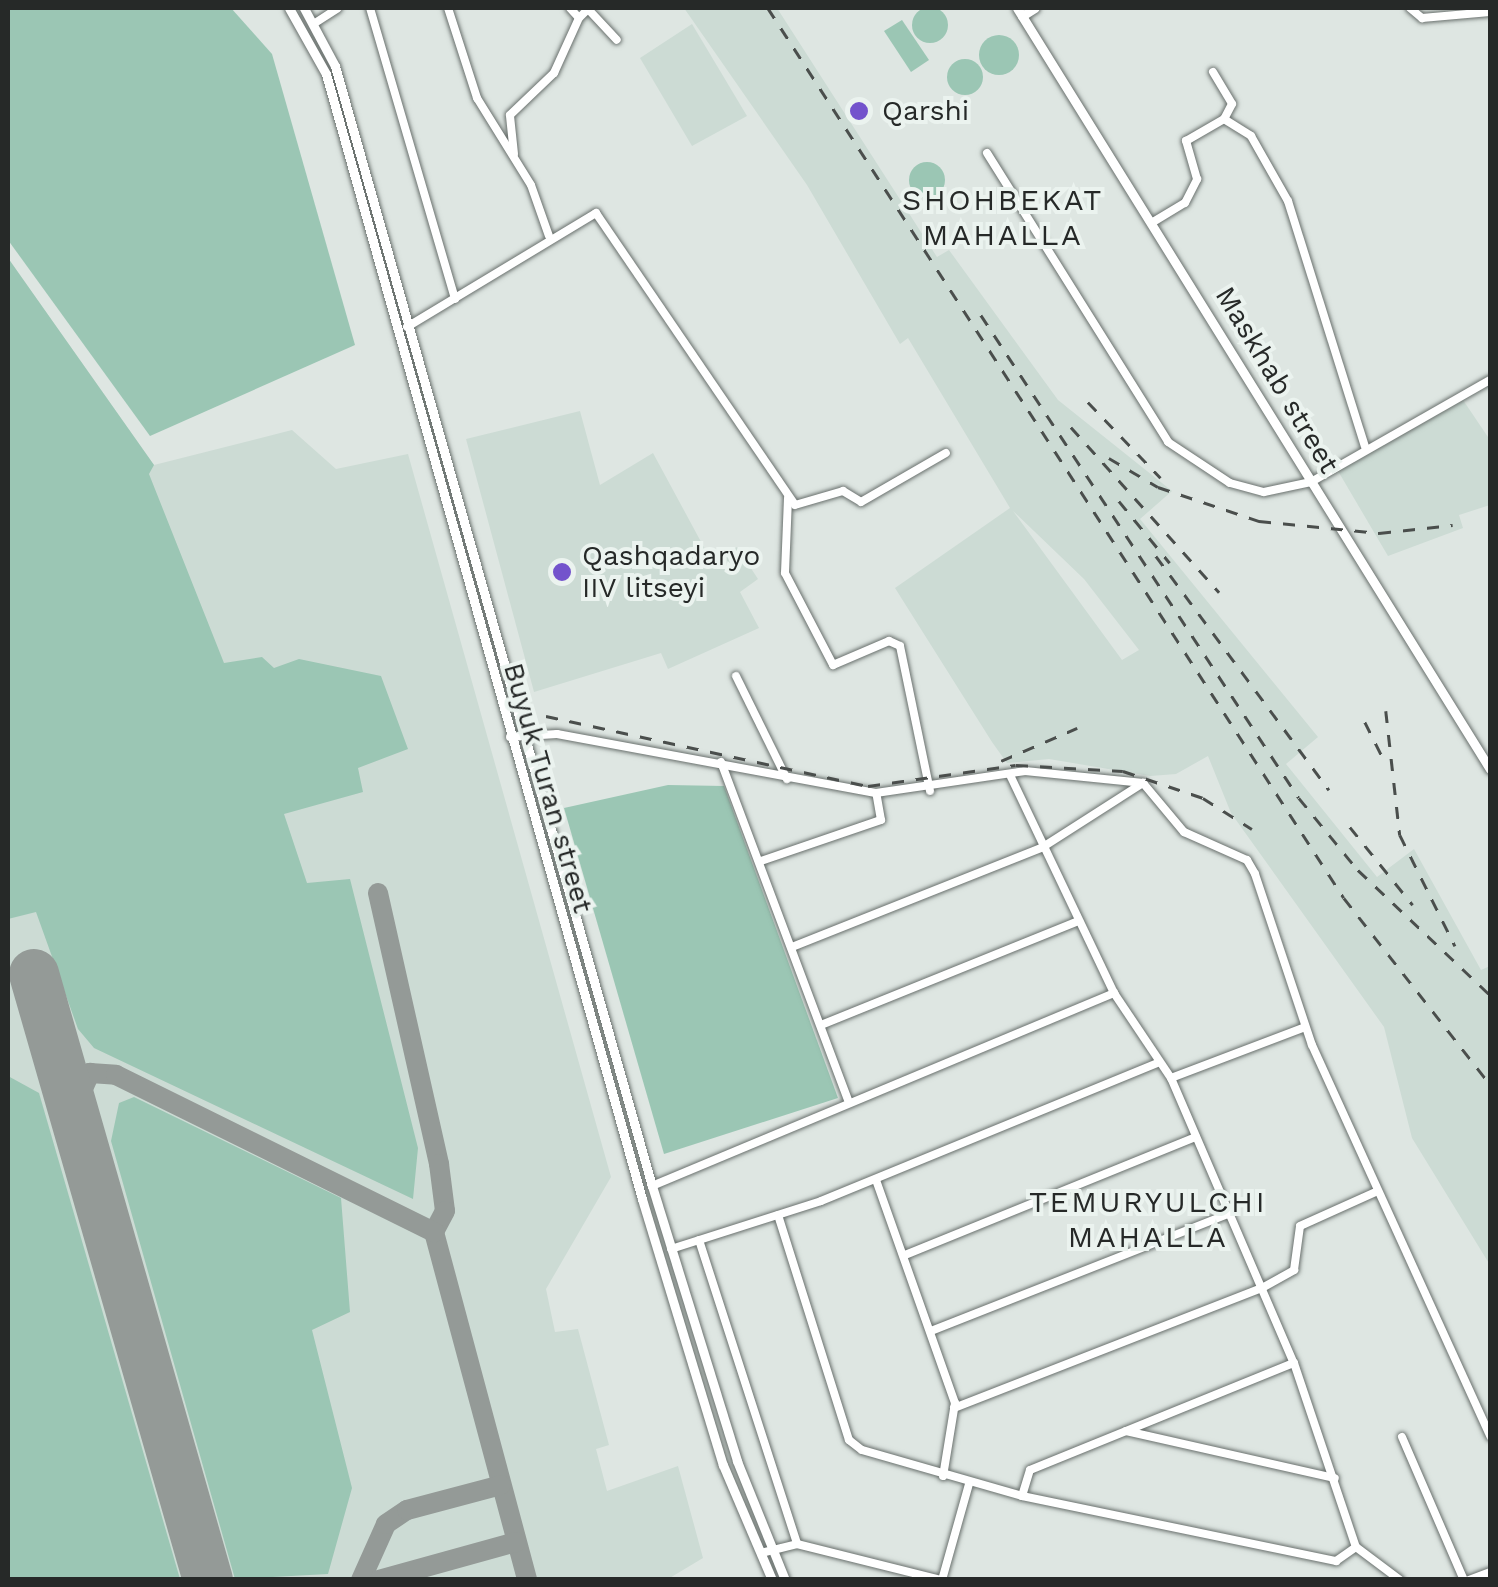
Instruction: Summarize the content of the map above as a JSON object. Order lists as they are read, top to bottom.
{
  "streets": {
    "main road": ["Maskhab street", "Buyuk Turan street"]
  },
  "districts": ["SHOHBEKAT MAHALLA", "TEMURYULCHI MAHALLA"],
  "places": ["Qarshi", "Qashqadaryo IIV litseyi"]
}
